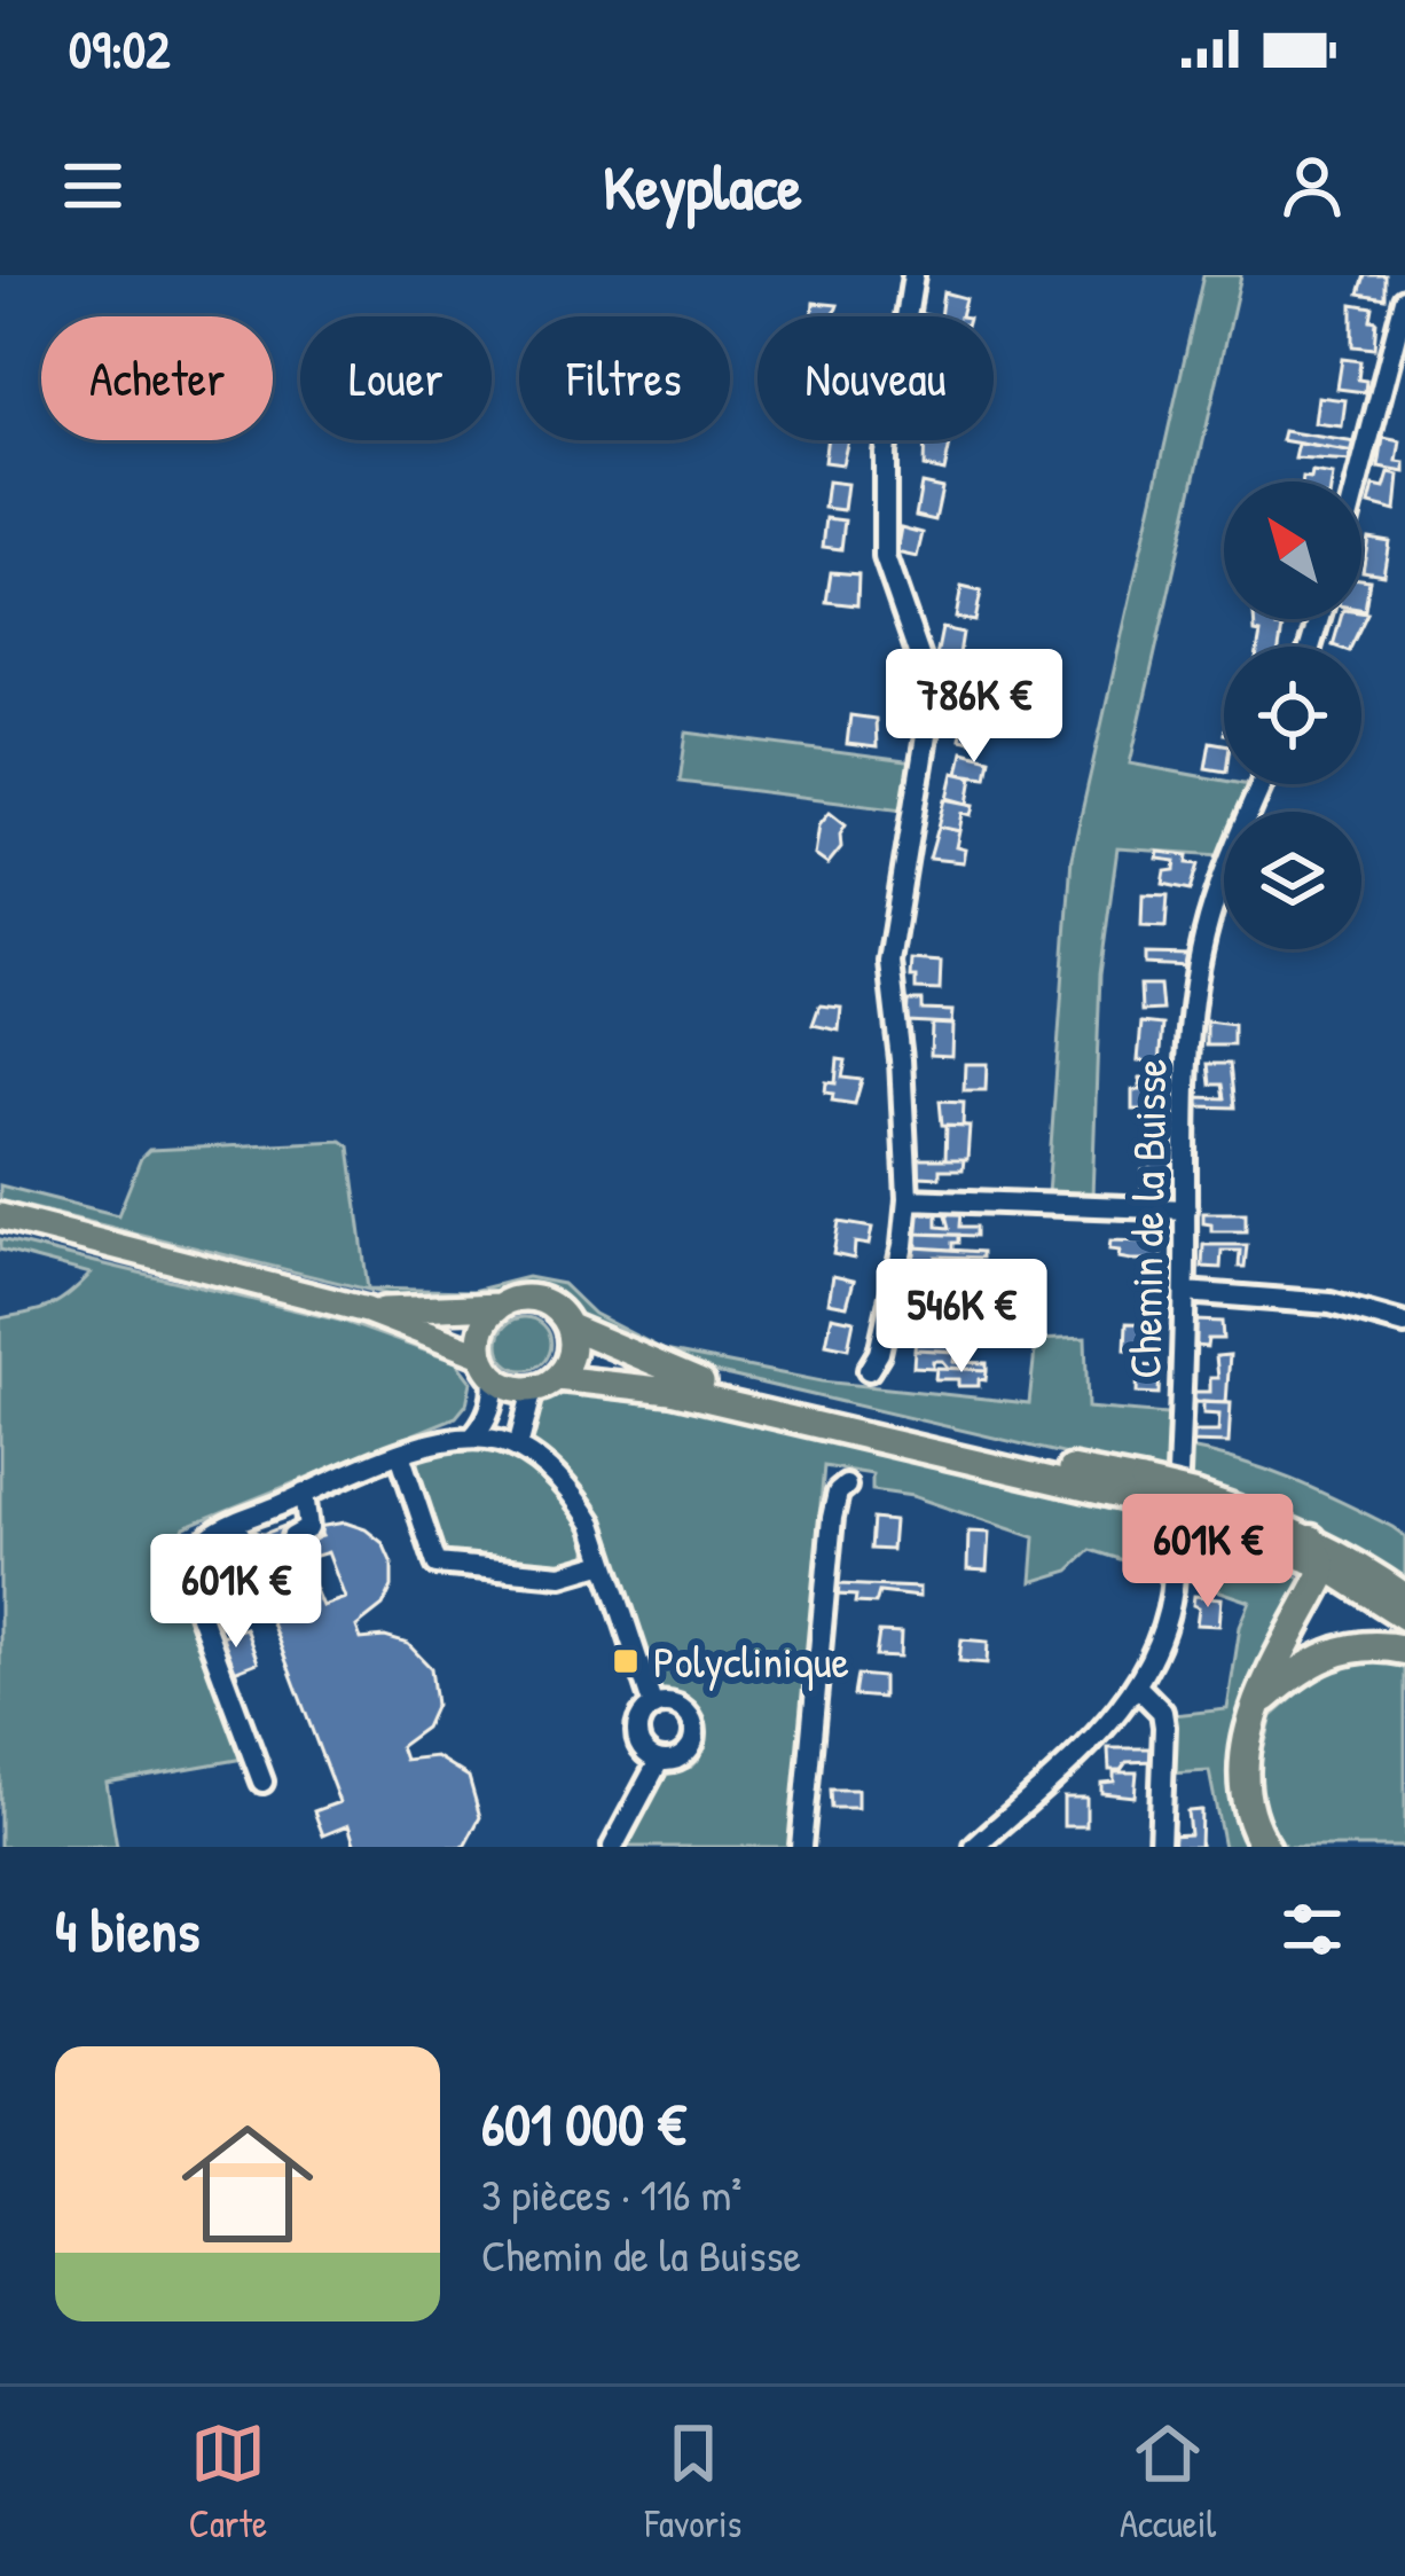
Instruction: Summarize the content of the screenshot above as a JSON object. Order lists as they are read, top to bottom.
{
  "streets": {
    "street": ["Chemin de la Buisse"]
  },
  "places": {
    "transit": ["Polyclinique"]
  },
  "north": "top left",
  "page": {
    "status": "09:02",
    "header": "Keyplace",
    "chip": [
      "Acheter",
      "Louer",
      "Filtres",
      "Nouveau"
    ],
    "price": [
      "786K €",
      "546K €",
      "601K €",
      "601K €"
    ],
    "heading": "4 biens",
    "list": [
      {
        "name": "601 000 €",
        "note": "3 pièces · 116 m² · Chemin de la Buisse"
      }
    ],
    "tabs": ["Carte", "Favoris", "Accueil"]
  }
}
